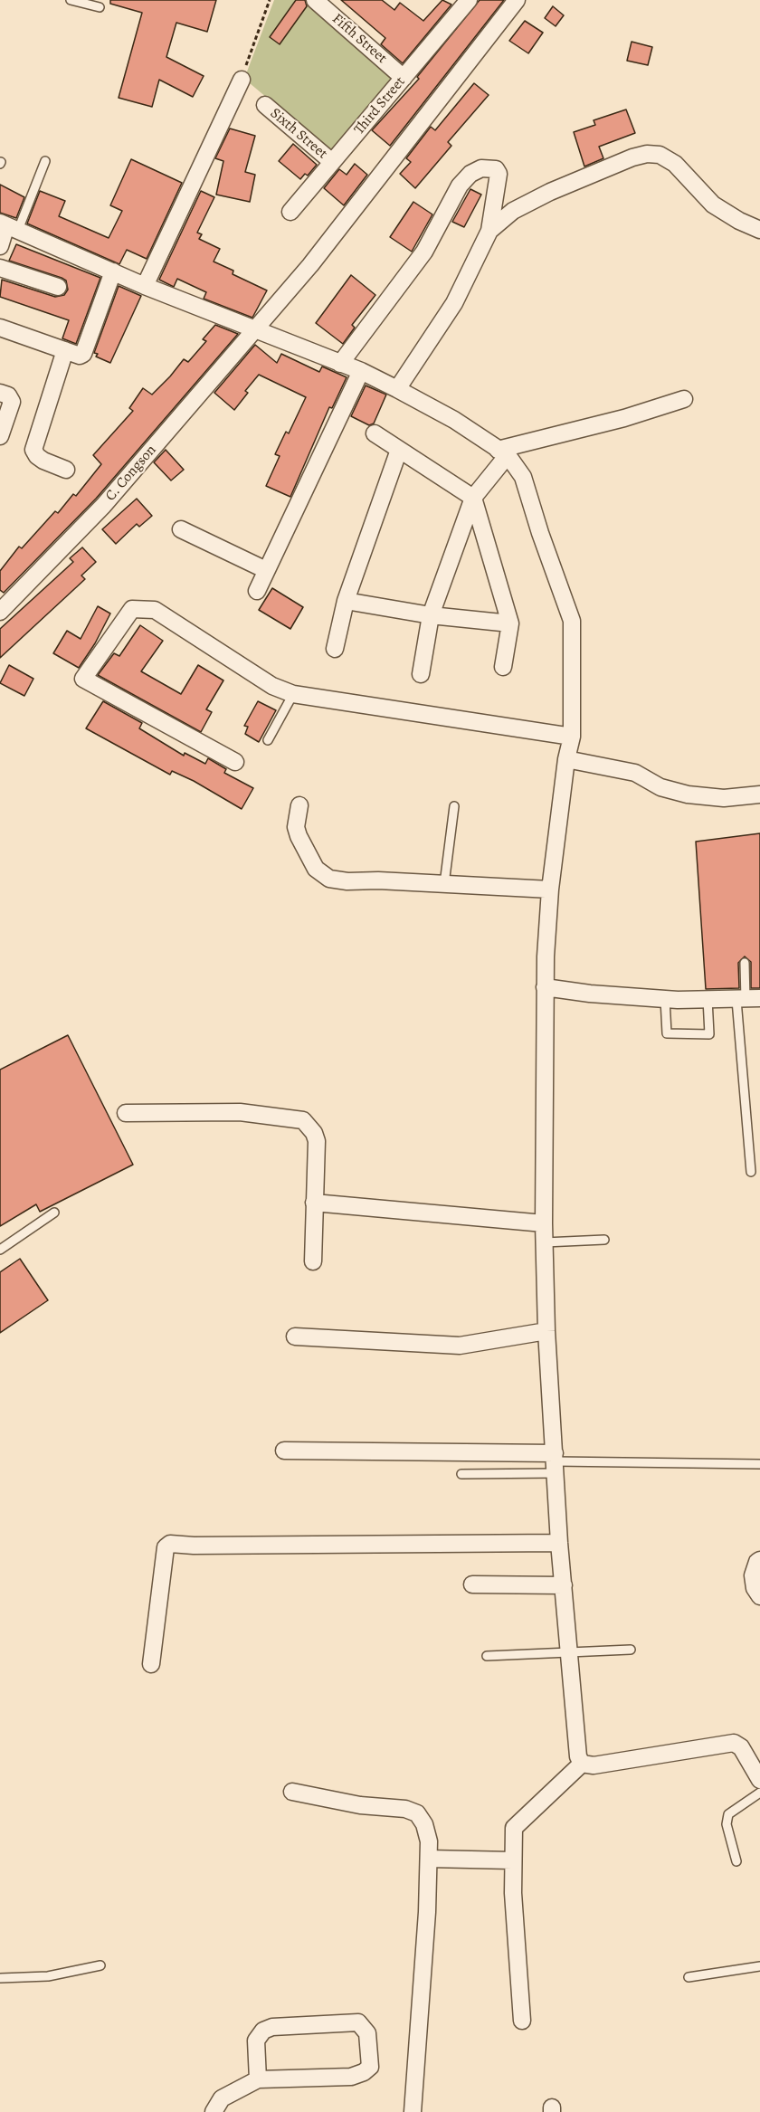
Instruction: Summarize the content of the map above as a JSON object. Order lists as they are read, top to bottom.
{
  "streets": {
    "street": [
      "Fifth Street",
      "Third Street",
      "Sixth Street",
      "C. Congson"
    ]
  },
  "crossings": [
    ["Fifth Street", "Third Street"],
    ["Third Street", "Sixth Street"]
  ]
}
